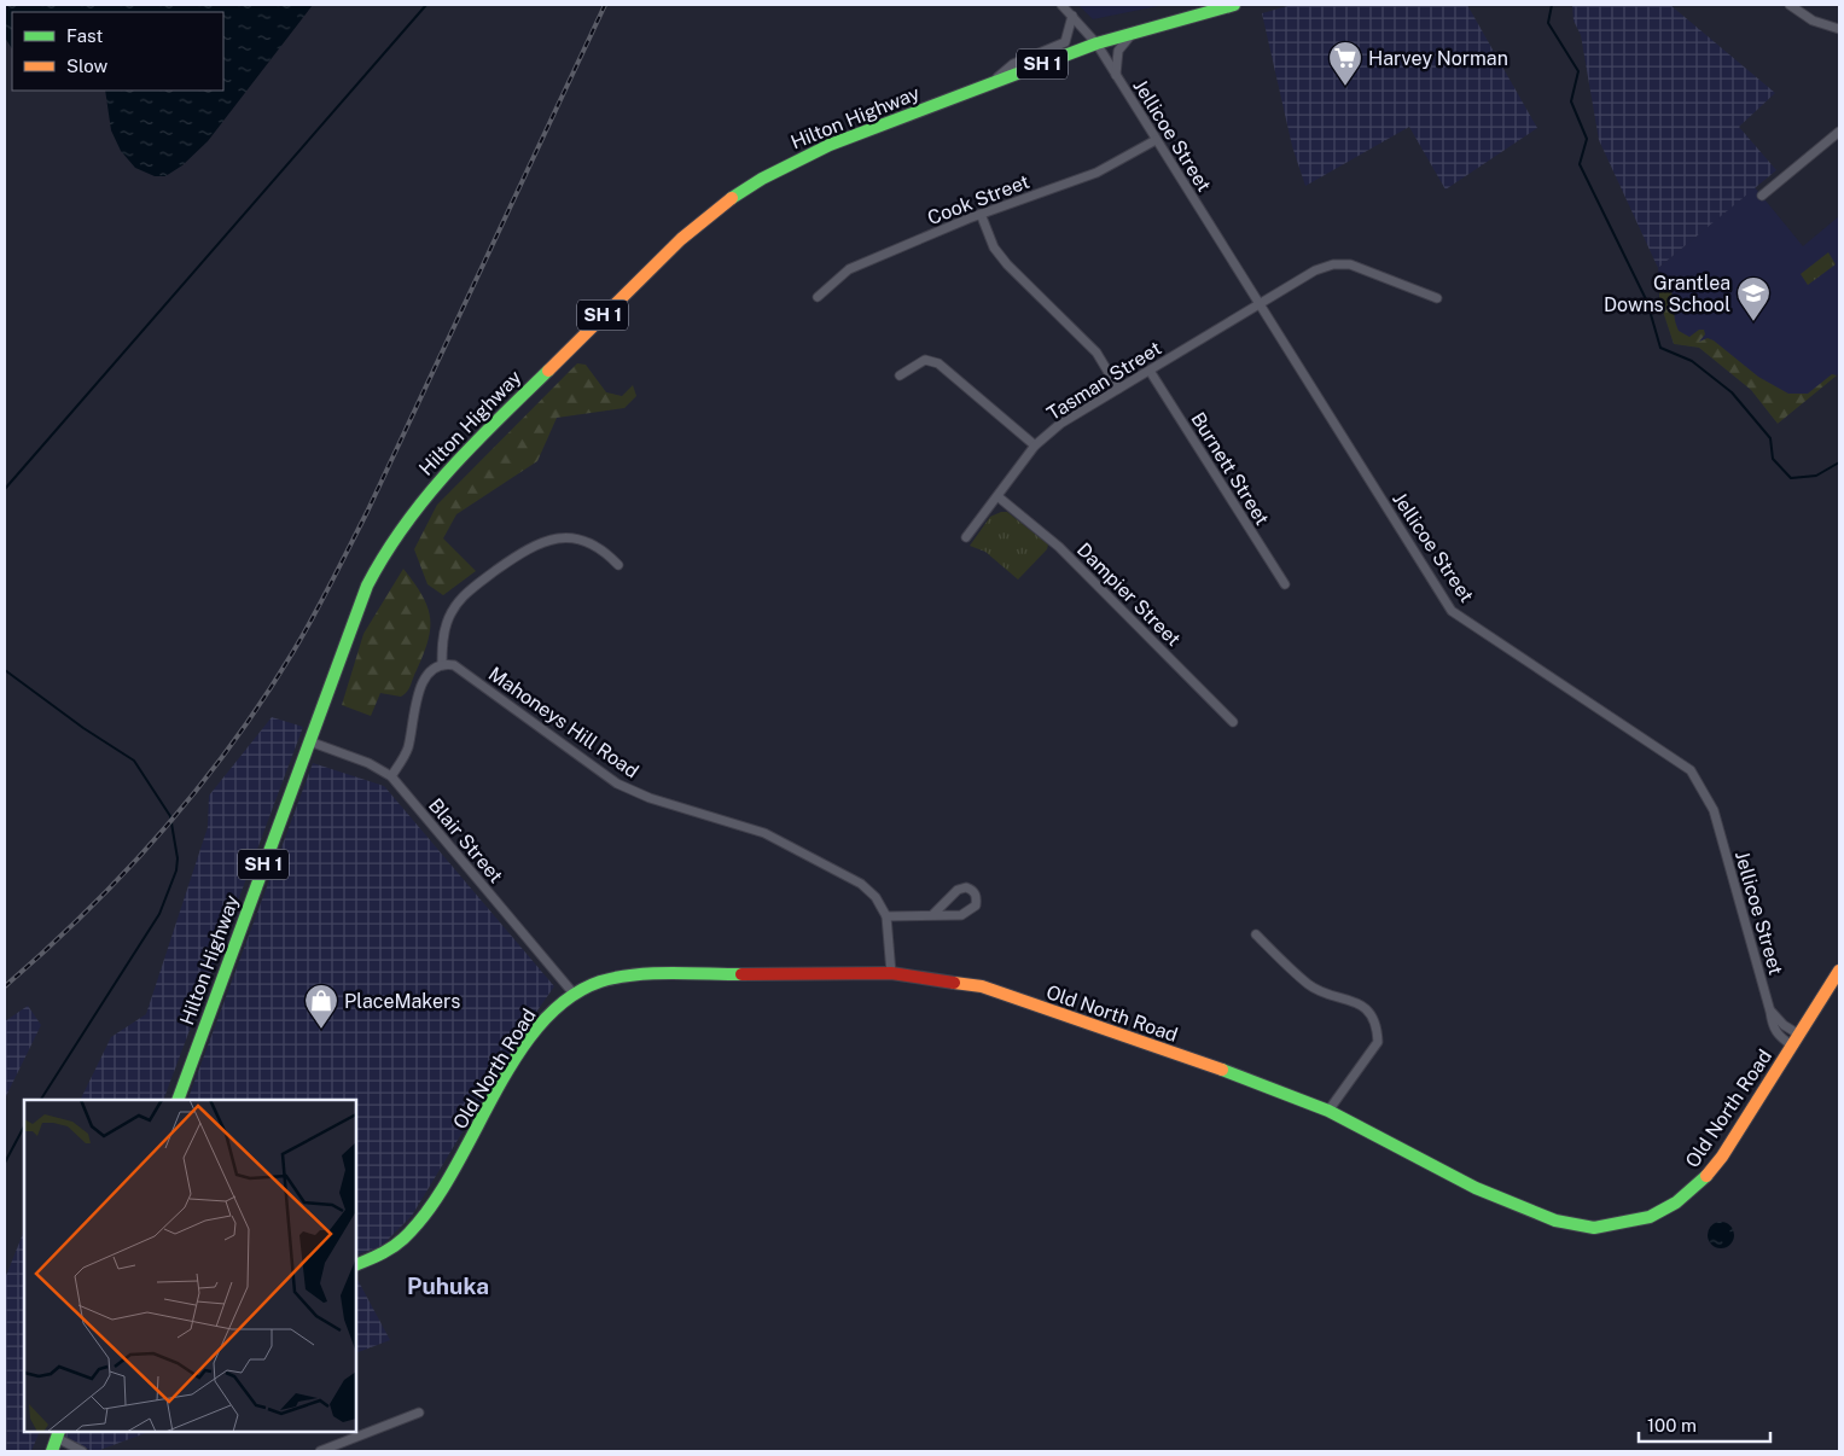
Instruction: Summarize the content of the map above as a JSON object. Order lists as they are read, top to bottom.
{
  "streets": {
    "main road": ["SH 1", "Hilton Highway", "Old North Road"],
    "street": [
      "Jellicoe Street",
      "Cook Street",
      "Tasman Street",
      "Burnett Street",
      "Dampier Street",
      "Mahoneys Hill Road",
      "Blair Street"
    ]
  },
  "crossings": [
    ["SH 1", "Hilton Highway"],
    ["SH 1", "Jellicoe Street"],
    ["Hilton Highway", "Jellicoe Street"],
    ["Hilton Highway", "Blair Street"],
    ["Jellicoe Street", "Cook Street"],
    ["Jellicoe Street", "Tasman Street"],
    ["Jellicoe Street", "Old North Road"],
    ["Tasman Street", "Burnett Street"],
    ["Tasman Street", "Dampier Street"],
    ["Blair Street", "Old North Road"]
  ],
  "districts": ["Puhuka"],
  "places": {
    "supermarket": ["Harvey Norman"],
    "school or university": ["Grantlea Downs School"],
    "shop": ["PlaceMakers"]
  },
  "legend": ["Fast", "Slow"],
  "scale_bar": "100 m"
}
